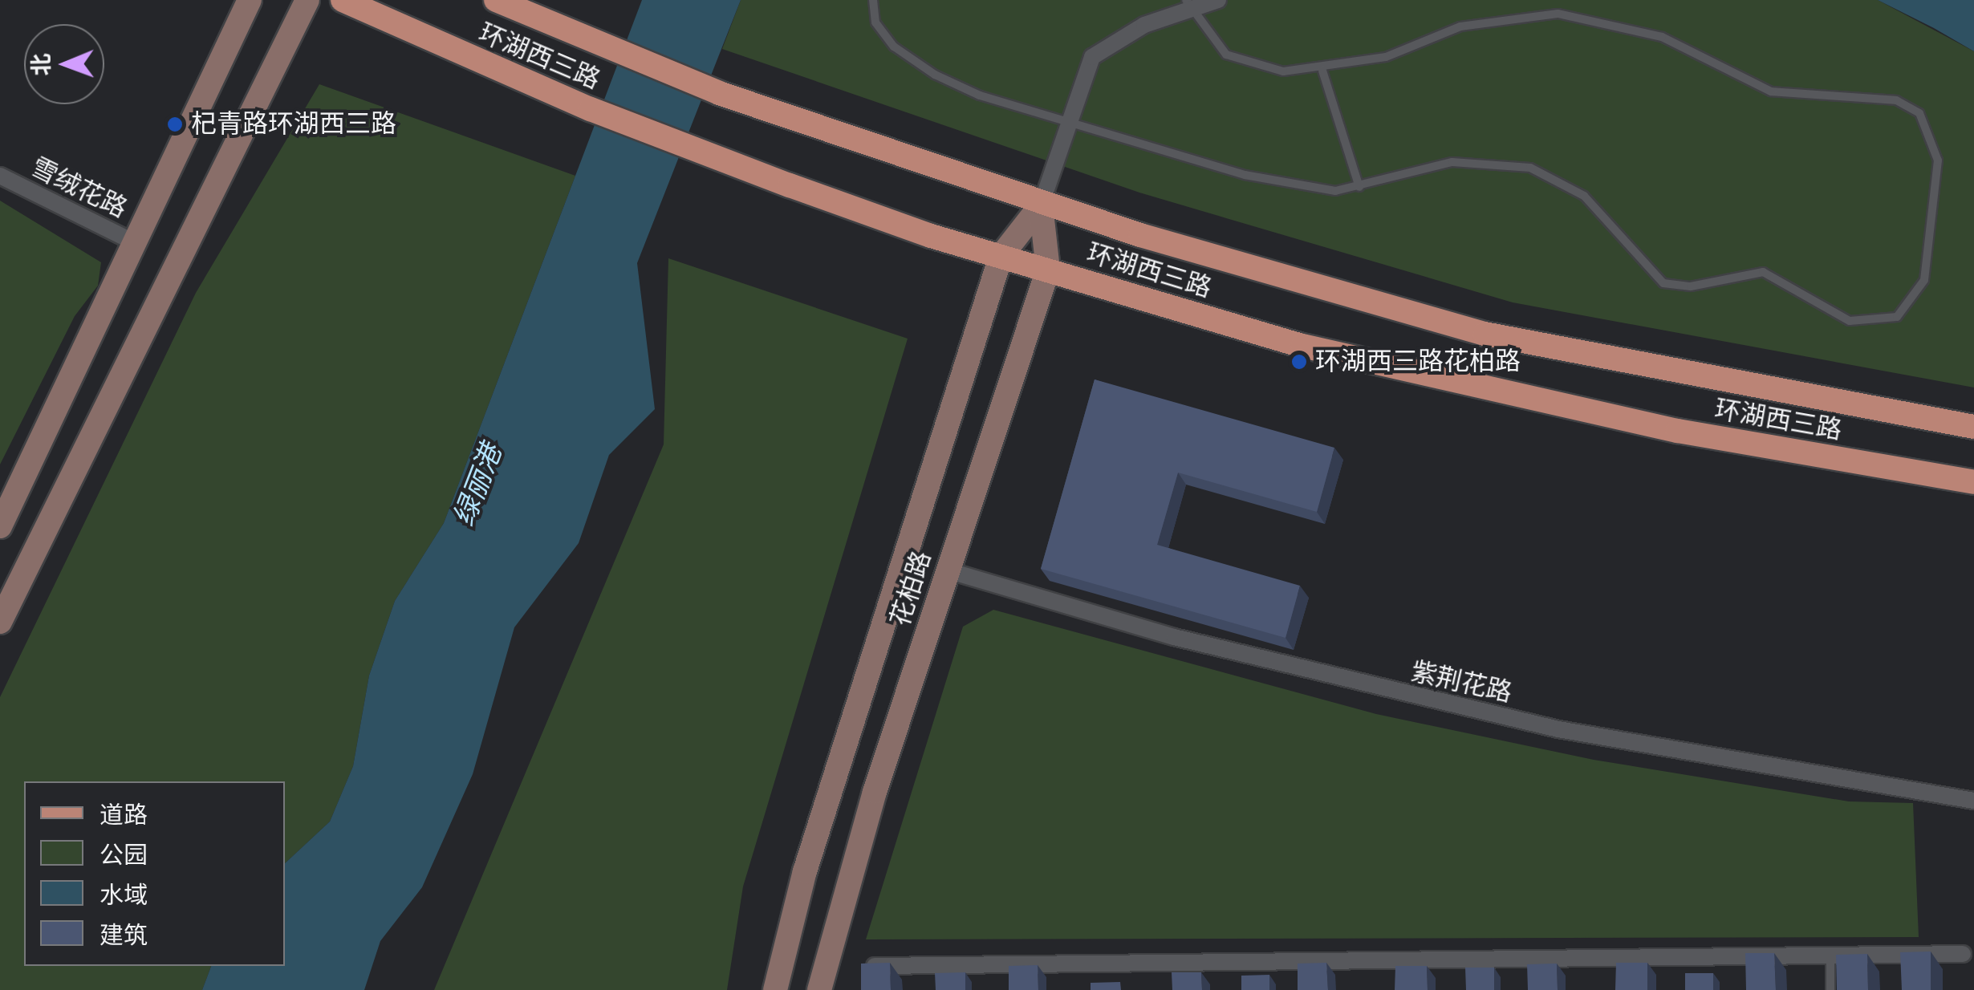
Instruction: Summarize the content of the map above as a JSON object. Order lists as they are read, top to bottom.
{
  "streets": {
    "main road": ["环湖西三路", "花柏路"],
    "street": ["雪绒花路", "紫荆花路"]
  },
  "crossings": [
    ["环湖西三路", "花柏路"],
    ["花柏路", "紫荆花路"]
  ],
  "water": ["绿丽港"],
  "places": ["杞青路环湖西三路", "环湖西三路花柏路"],
  "legend": [
    "道路",
    "公园",
    "水域",
    "建筑"
  ],
  "north": "left"
}
